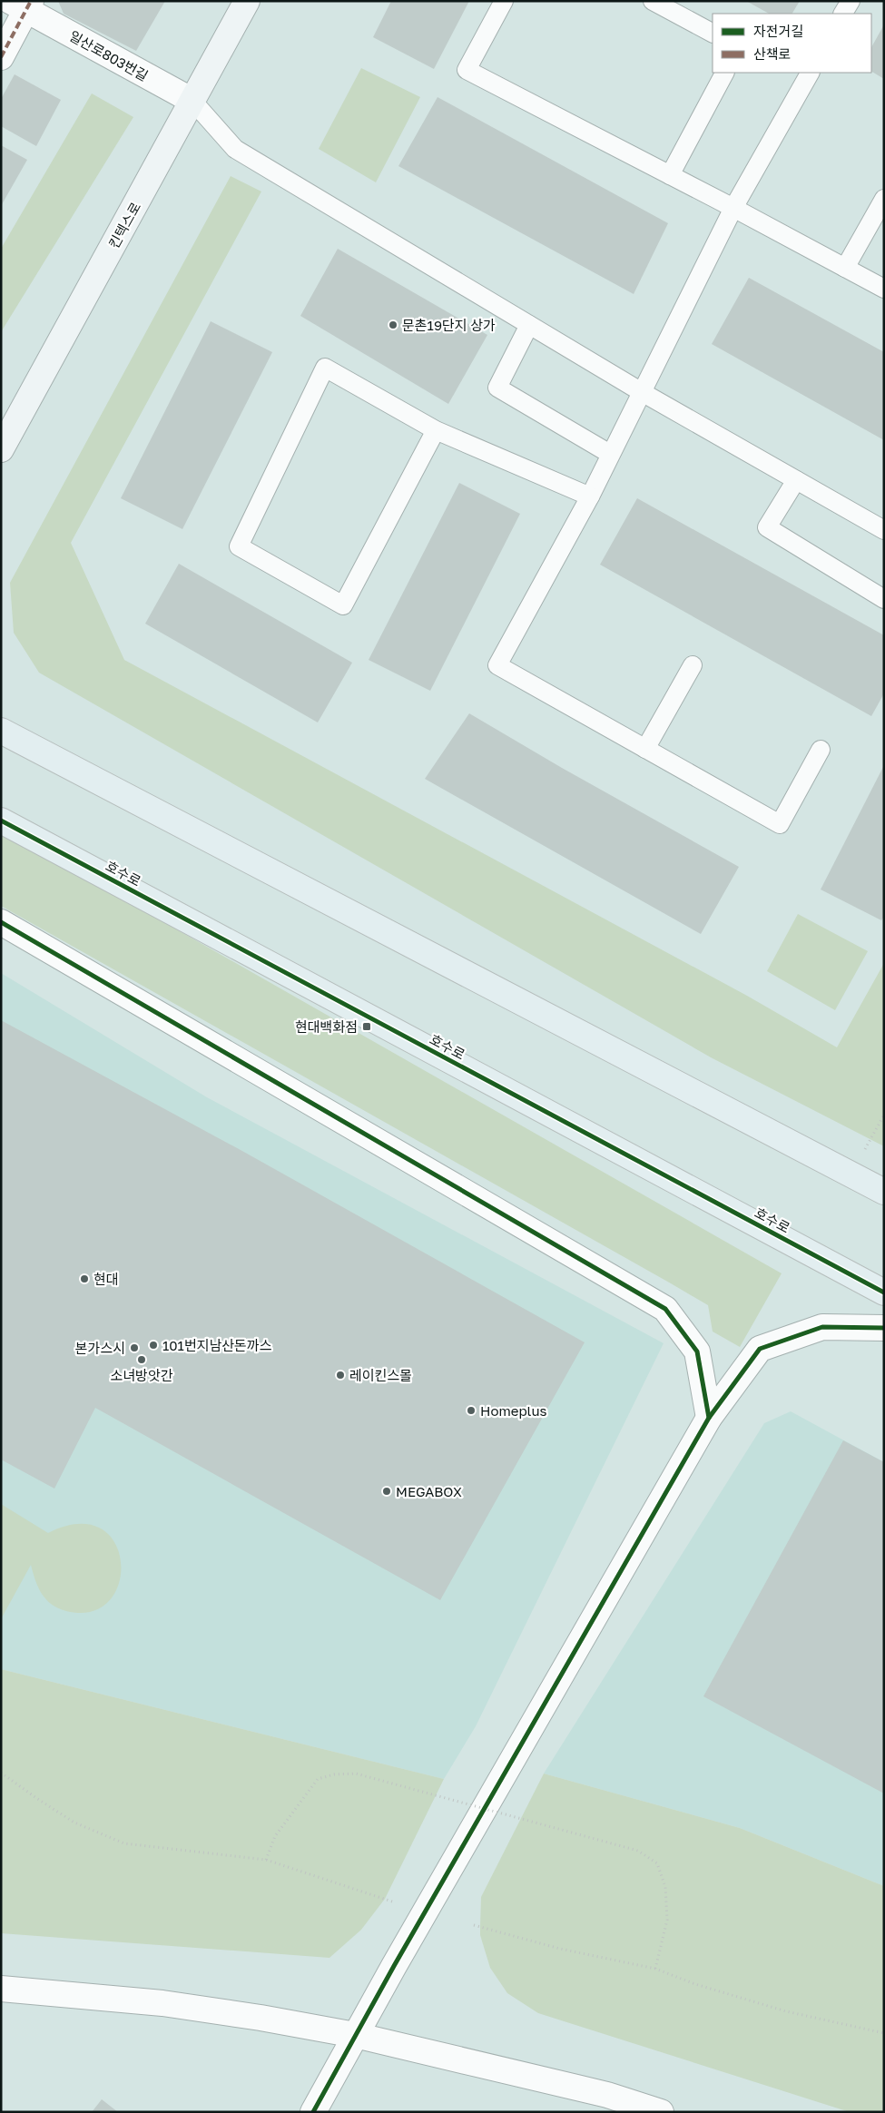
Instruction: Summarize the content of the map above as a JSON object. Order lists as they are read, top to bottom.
{
  "streets": {
    "main road": ["호수로"],
    "street": ["일산로803번길", "킨텍스로"]
  },
  "crossings": [
    ["일산로803번길", "킨텍스로"]
  ],
  "places": {
    "other": [
      "문촌19단지 상가",
      "현대",
      "101번지남산돈까스",
      "본가스시",
      "소녀방앗간",
      "레이킨스몰",
      "Homeplus",
      "MEGABOX"
    ],
    "transit": ["현대백화점"]
  },
  "legend": ["자전거길", "산책로"]
}
